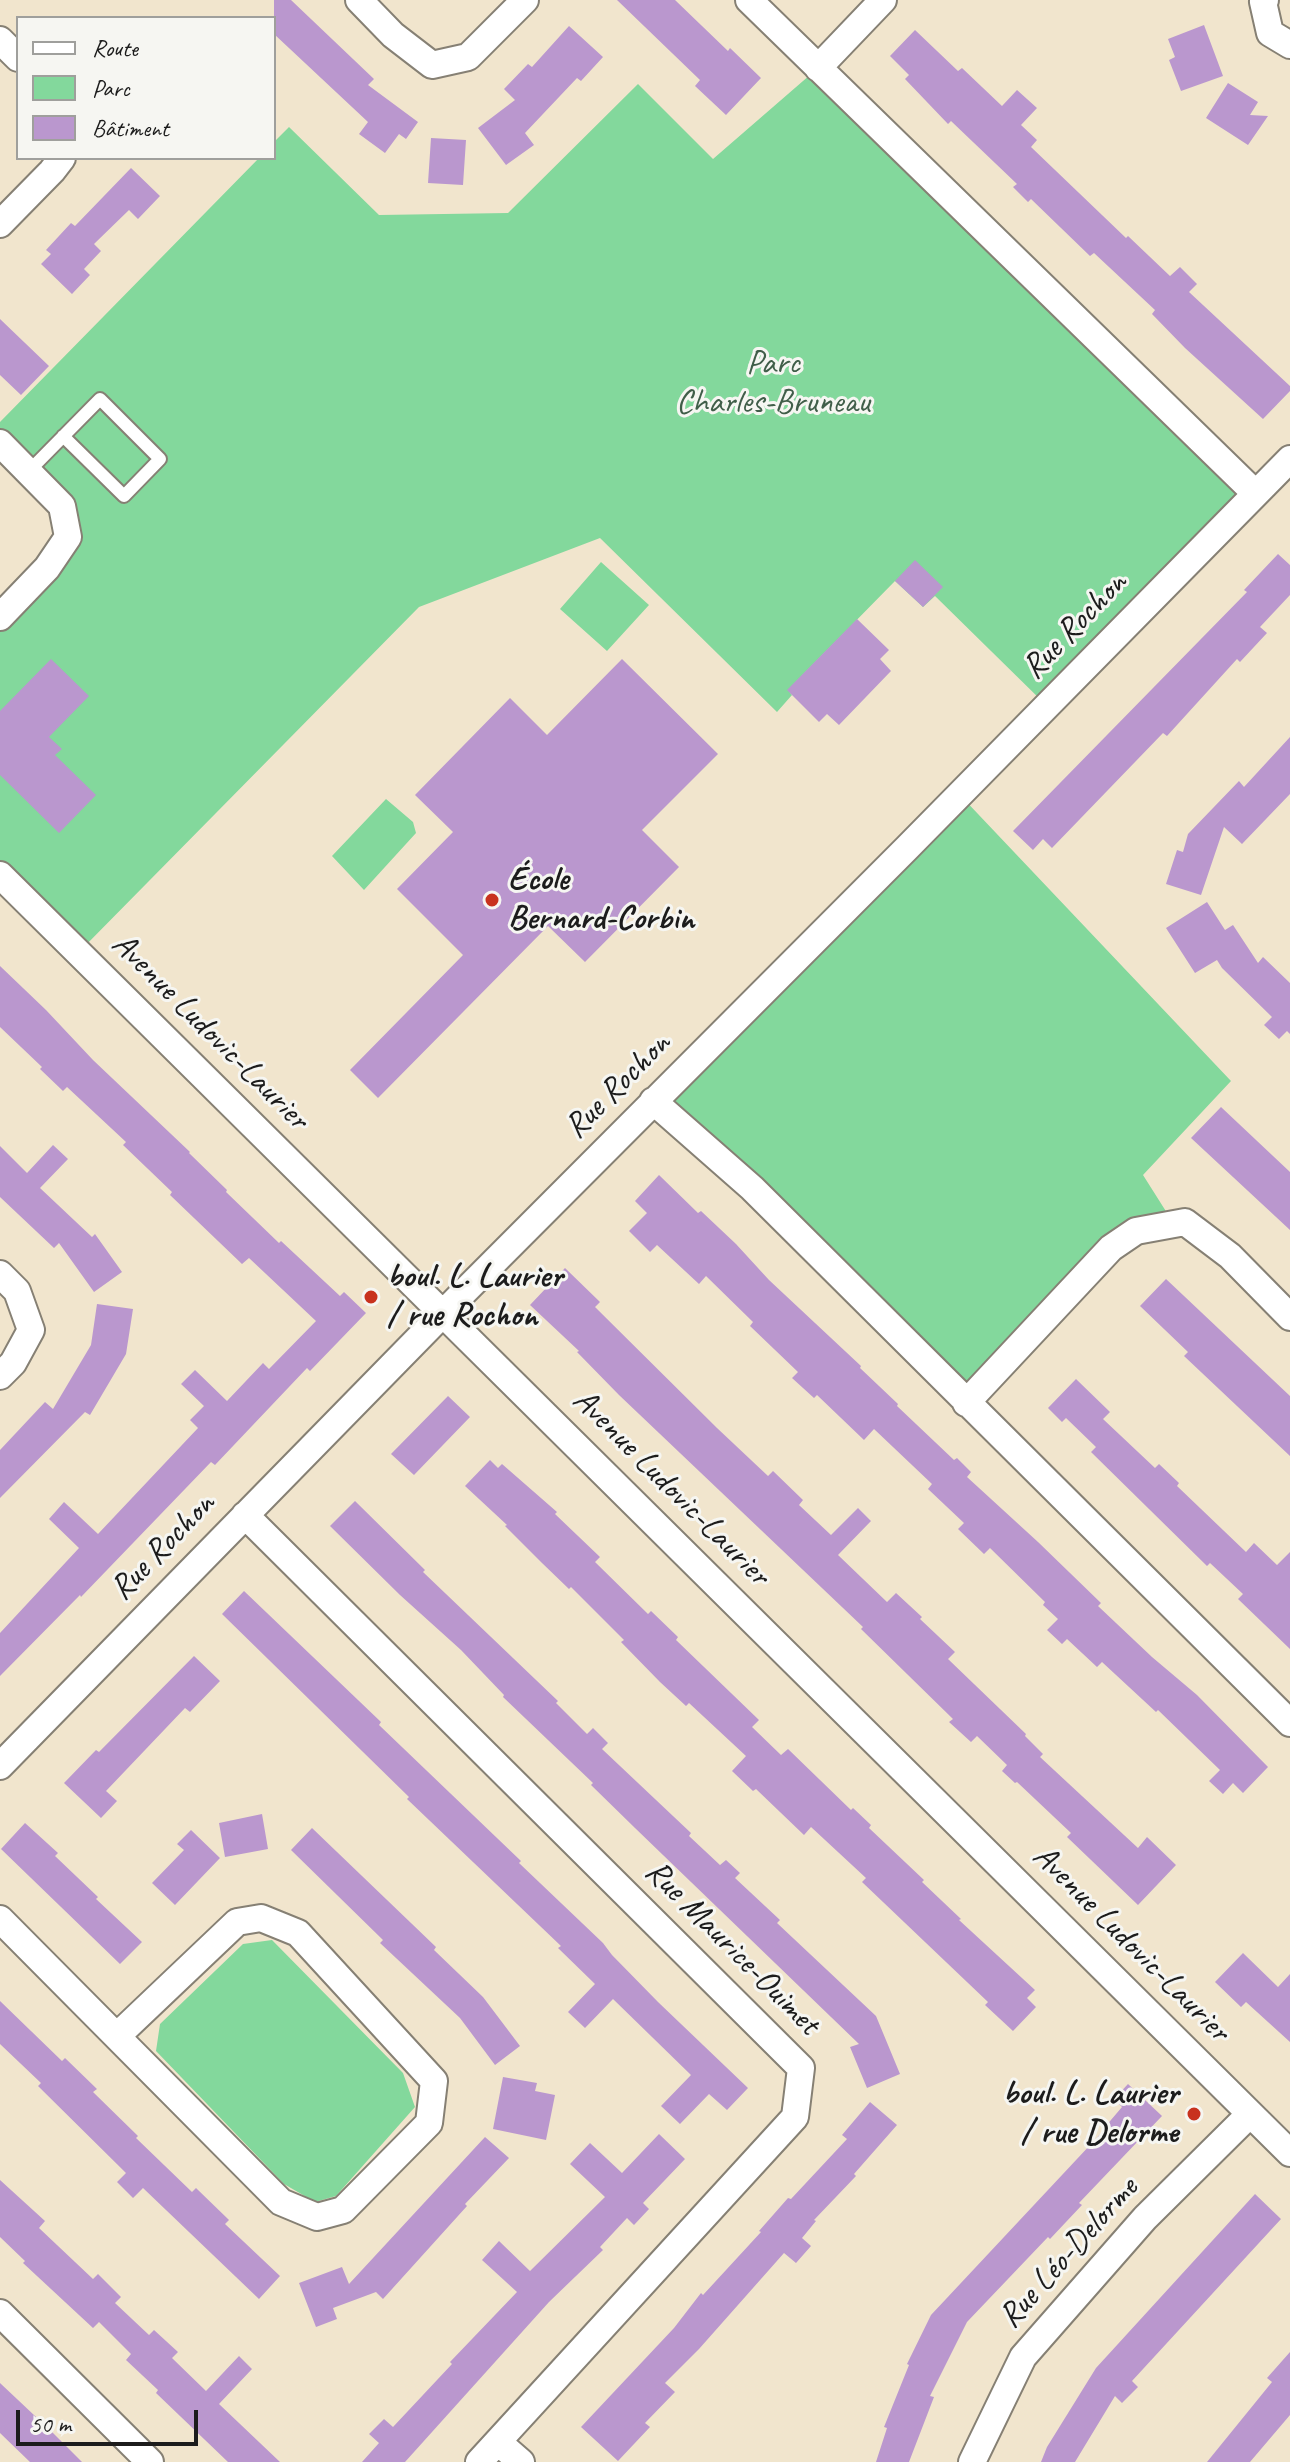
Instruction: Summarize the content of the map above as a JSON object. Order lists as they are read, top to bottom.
{
  "streets": {
    "street": [
      "Rue Rochon",
      "Avenue Ludovic-Laurier",
      "Rue Maurice-Ouimet",
      "Rue Léo-Delorme"
    ]
  },
  "crossings": [
    ["Rue Rochon", "Avenue Ludovic-Laurier"],
    ["Rue Rochon", "Rue Maurice-Ouimet"],
    ["Avenue Ludovic-Laurier", "Rue Léo-Delorme"]
  ],
  "parks": ["Parc Charles-Bruneau"],
  "places": ["École Bernard-Corbin", "boul. L. Laurier / rue Rochon", "boul. L. Laurier / rue Delorme"],
  "legend": ["Route", "Parc", "Bâtiment"],
  "scale_bar": "50 m"
}
